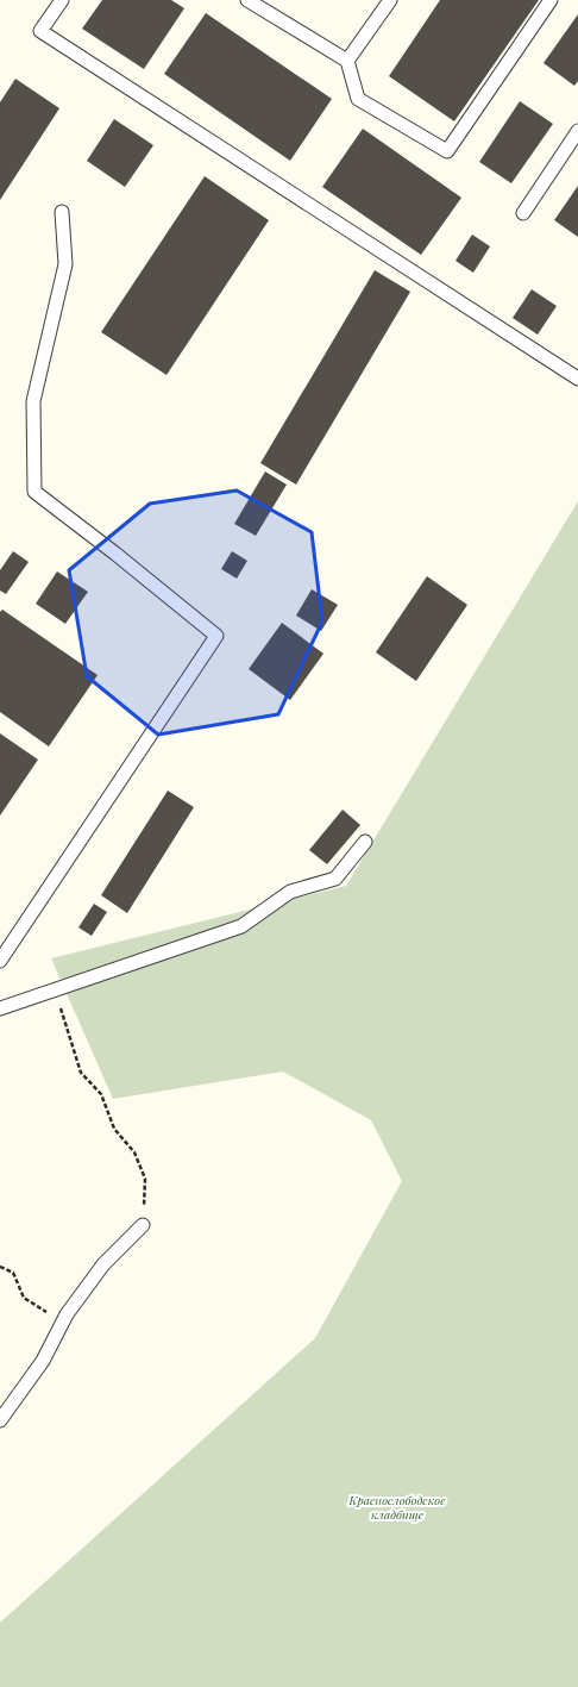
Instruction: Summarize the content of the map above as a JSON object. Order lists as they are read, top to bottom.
{
  "parks": ["Краснослободское кладбище"]
}
